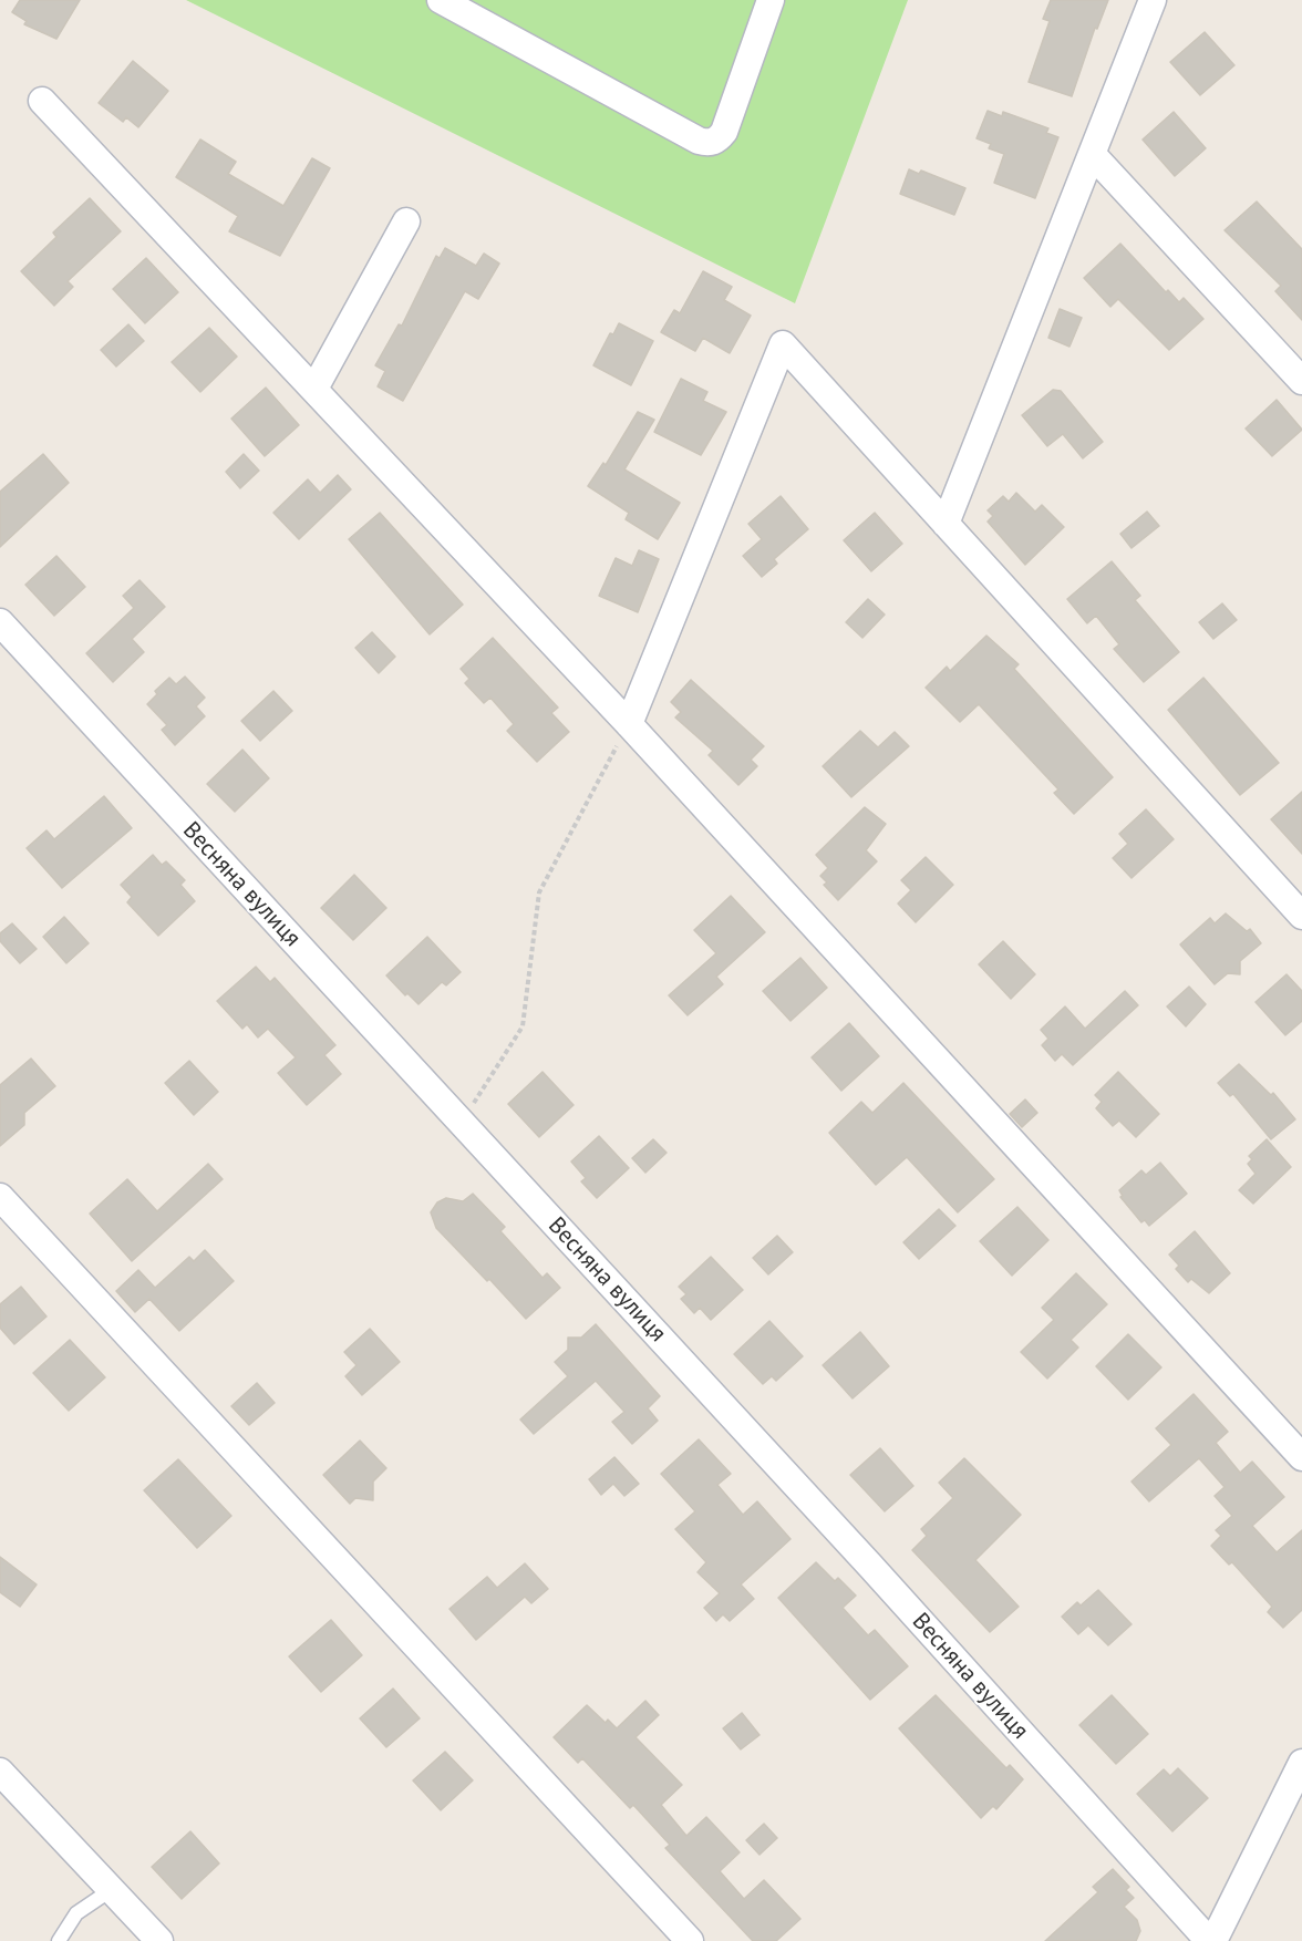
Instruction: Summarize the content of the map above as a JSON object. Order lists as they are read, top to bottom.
{
  "streets": {
    "street": ["Весняна вулиця"]
  }
}
